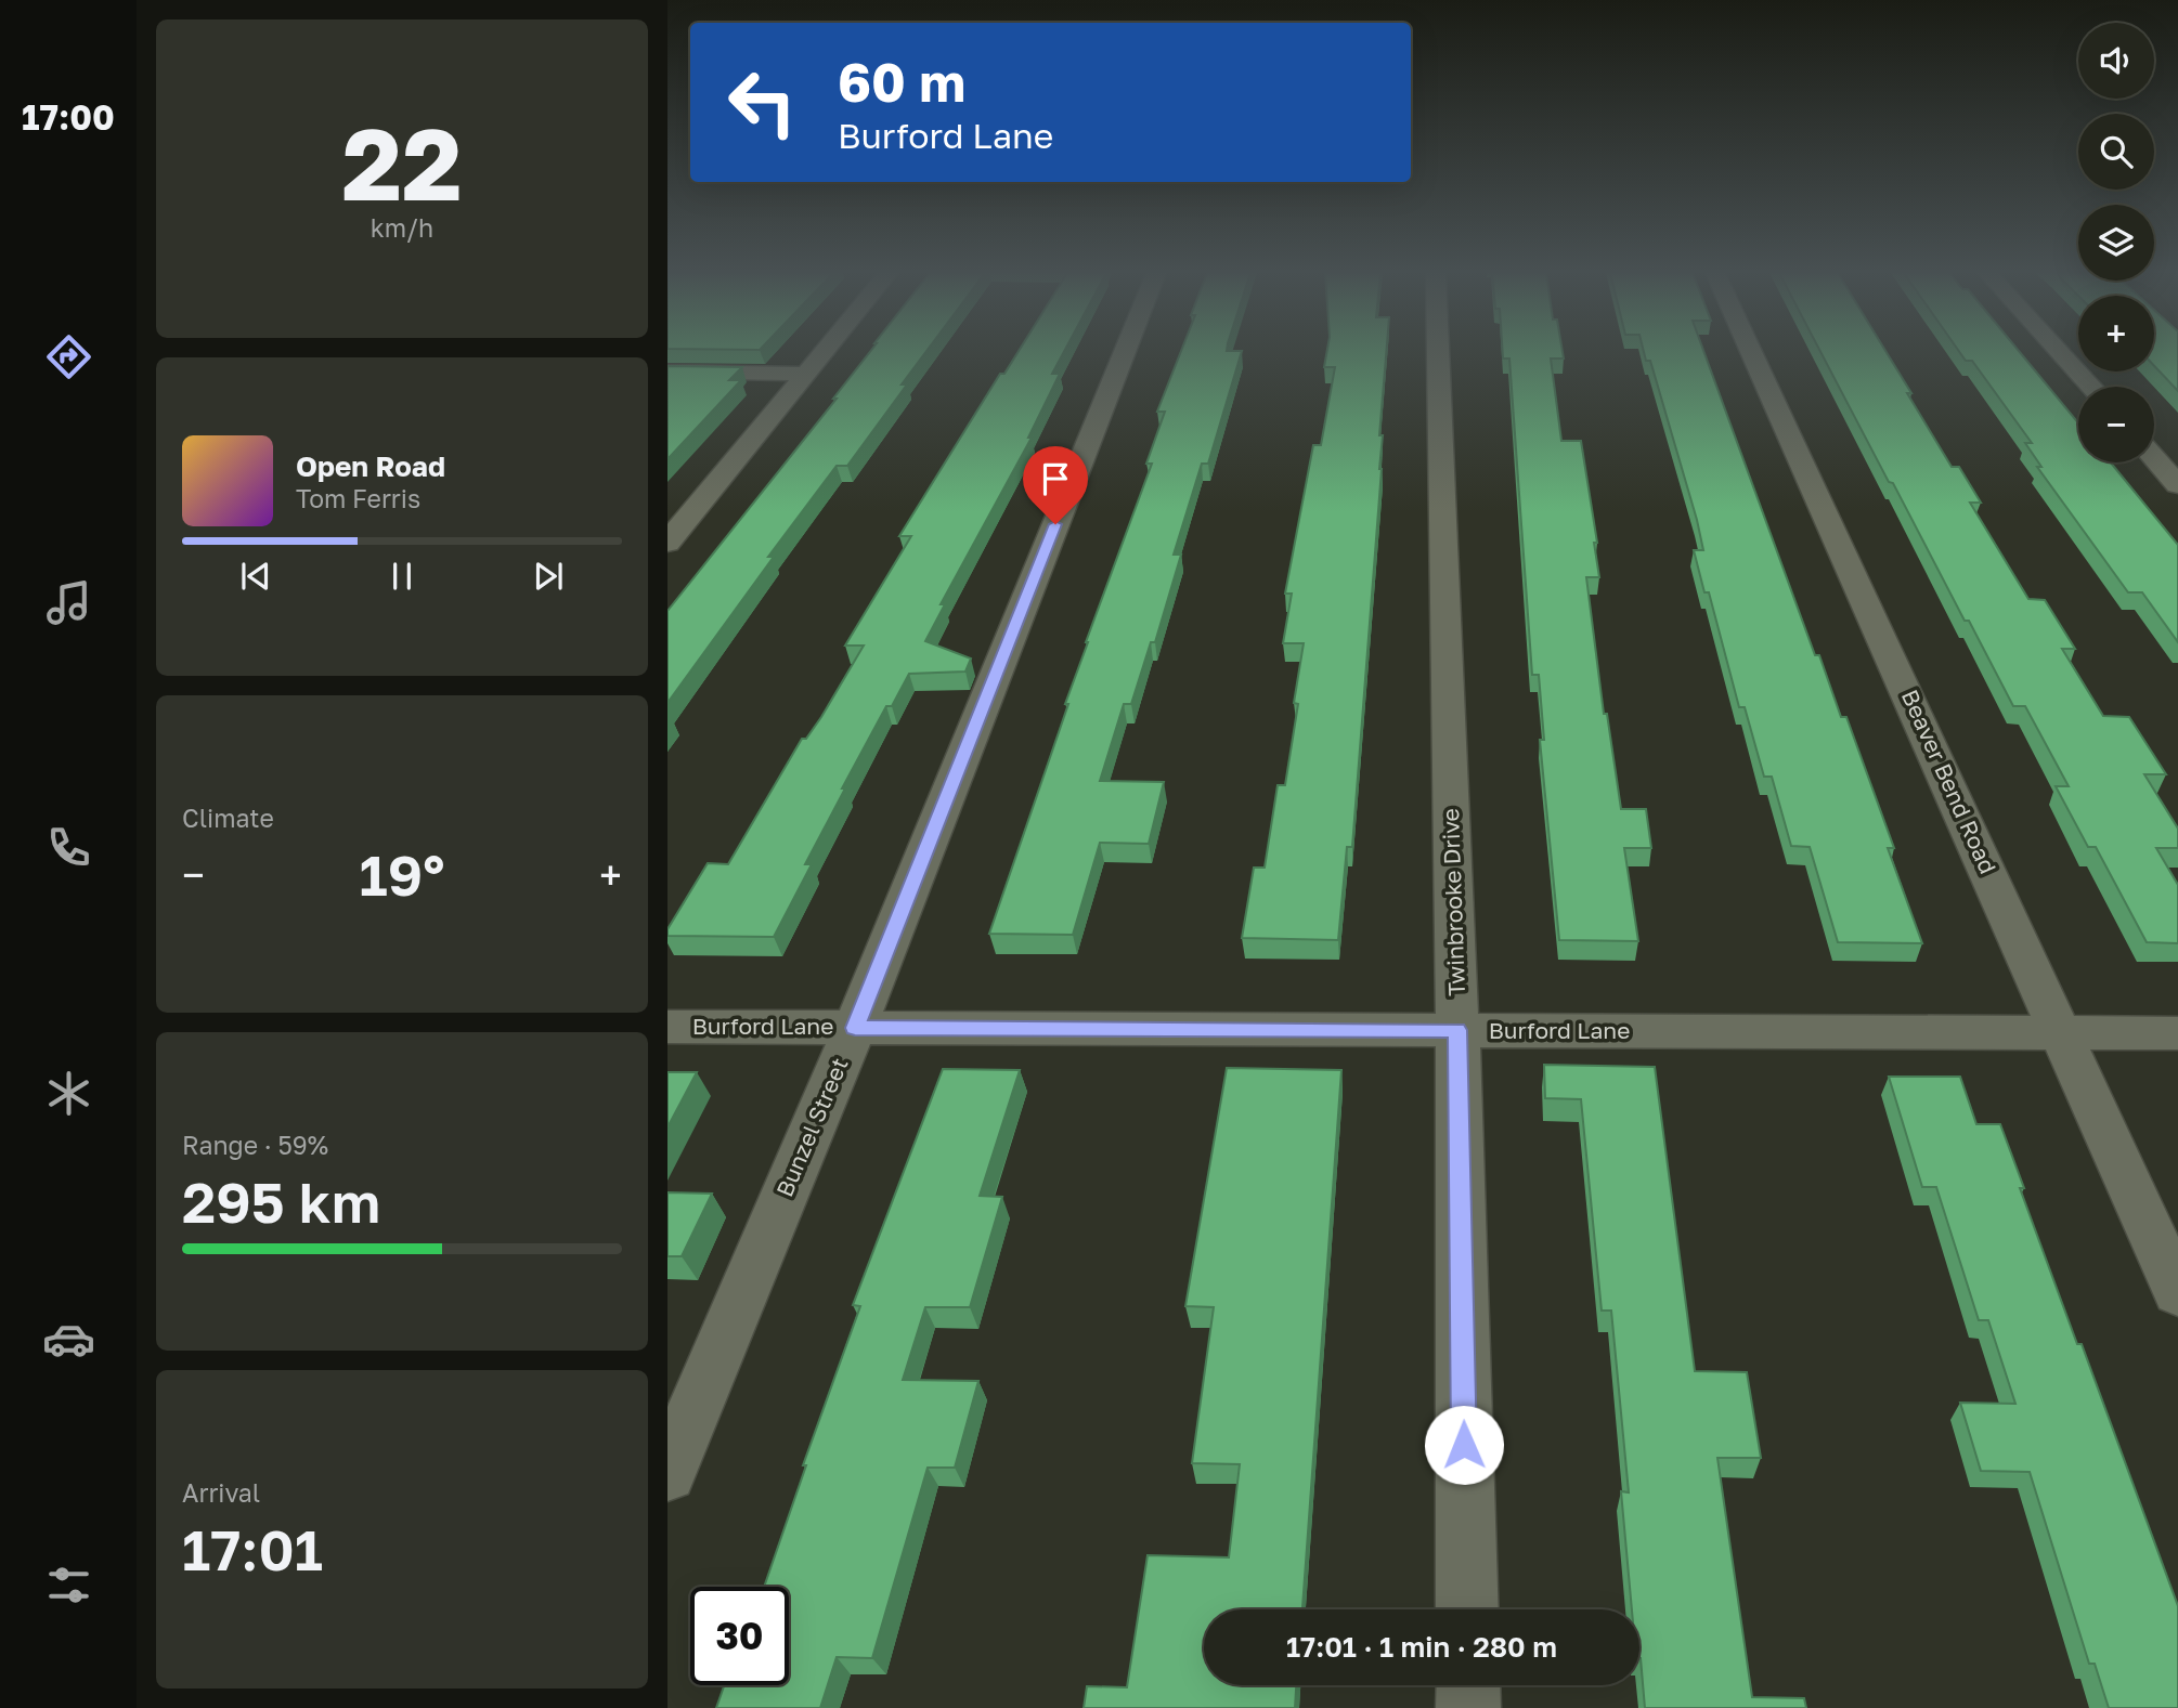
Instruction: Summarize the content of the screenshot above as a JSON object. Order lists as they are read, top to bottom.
{
  "streets": {
    "street": [
      "Beaver Bend Road",
      "Twinbrooke Drive",
      "Burford Lane",
      "Bunzel Street"
    ]
  },
  "crossings": [
    ["Beaver Bend Road", "Burford Lane"],
    ["Twinbrooke Drive", "Burford Lane"],
    ["Burford Lane", "Bunzel Street"]
  ],
  "page": {
    "tabs": "17:00",
    "tile": [
      ["22", "km/h"],
      "Climate",
      ["Range · 59%", "295 km"],
      ["Arrival", "17:01"]
    ],
    "map_buttons": ["+", "−"],
    "turn": ["60 m", "Burford Lane"],
    "song": ["Open Road", "Tom Ferris"],
    "heat": ["−", "19°", "+"],
    "limit": "30",
    "trip": "17:01 · 1 min · 280 m"
  }
}
